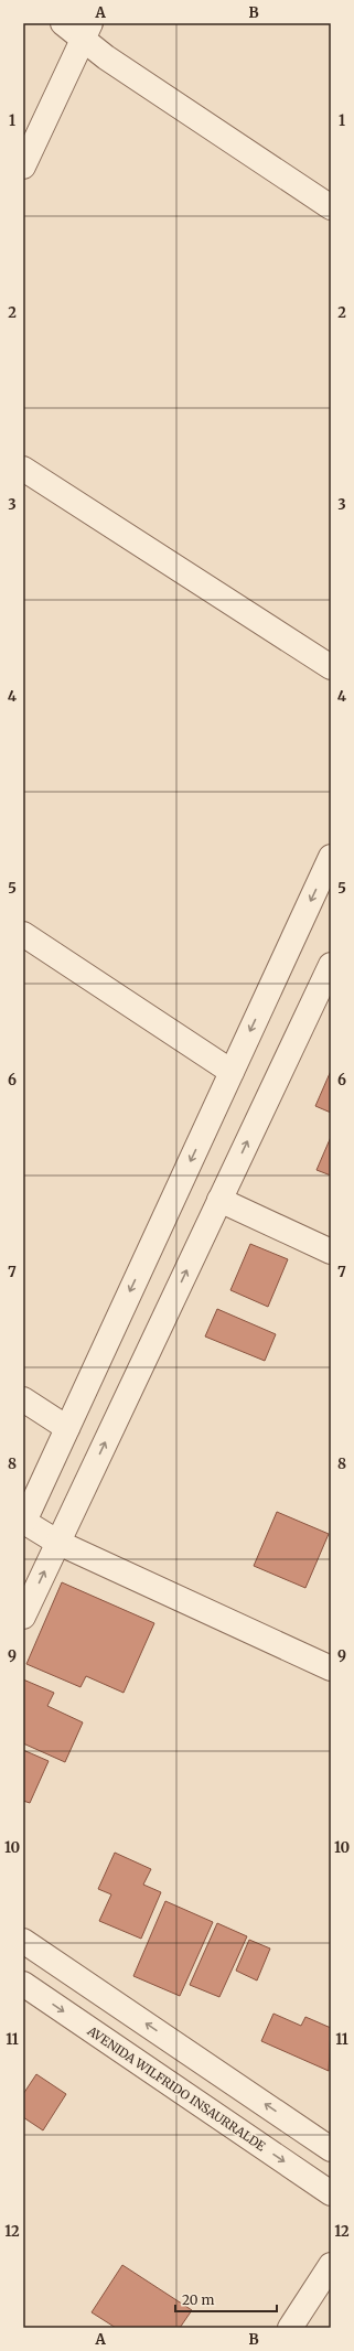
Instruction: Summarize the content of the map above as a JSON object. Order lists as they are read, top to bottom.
{
  "streets": {
    "street": ["AVENIDA WILFRIDO INSAURRALDE"]
  },
  "scale_bar": "20 m",
  "grid": {
    "columns": ["A", "B"],
    "rows": [
      "1",
      "2",
      "3",
      "4",
      "5",
      "6",
      "7",
      "8",
      "9",
      "10",
      "11",
      "12"
    ]
  }
}
